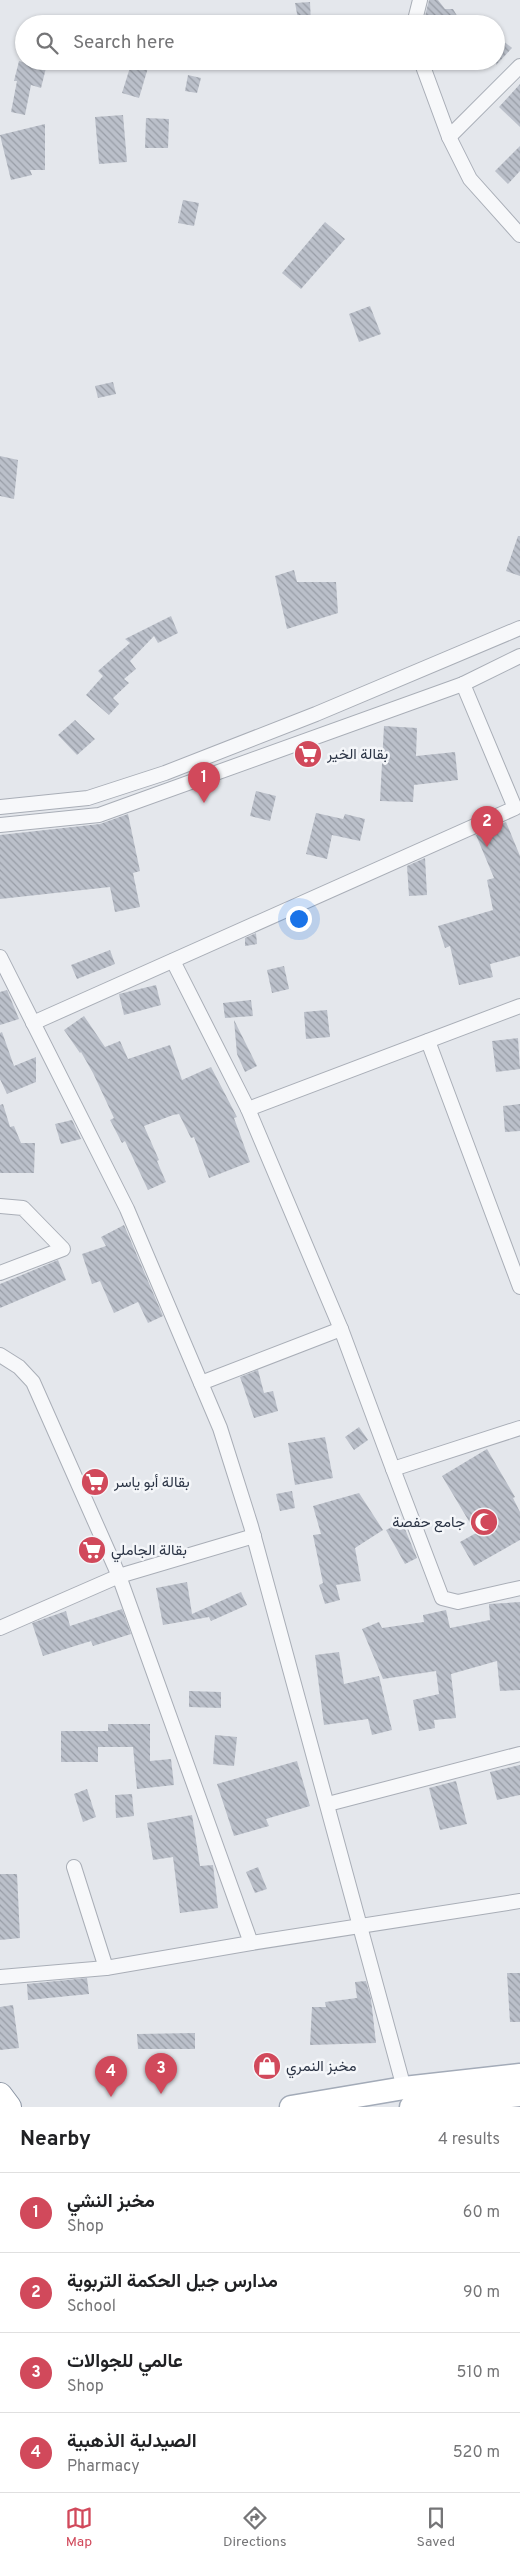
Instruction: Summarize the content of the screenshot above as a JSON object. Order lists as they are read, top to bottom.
{
  "places": {
    "supermarket": ["بقالة الخير", "بقالة أبو ياسر", "بقالة الجاملي"],
    "mosque": ["جامع حفصة"],
    "shop": ["مخبز النمري"]
  },
  "page": {
    "search": "Search here",
    "pins": [
      "1",
      "2",
      "3",
      "4"
    ],
    "heading": ["Nearby", "4 results"],
    "list": [
      {
        "mark": "1",
        "name": "مخبز النشي",
        "note": "Shop",
        "value": "60 m"
      },
      {
        "mark": "2",
        "name": "مدارس جيل الحكمة التربوية",
        "note": "School",
        "value": "90 m"
      },
      {
        "mark": "3",
        "name": "عالمي للجوالات",
        "note": "Shop",
        "value": "510 m"
      },
      {
        "mark": "4",
        "name": "الصيدلية الذهبية",
        "note": "Pharmacy",
        "value": "520 m"
      }
    ],
    "nav": ["Map", "Directions", "Saved"]
  }
}
